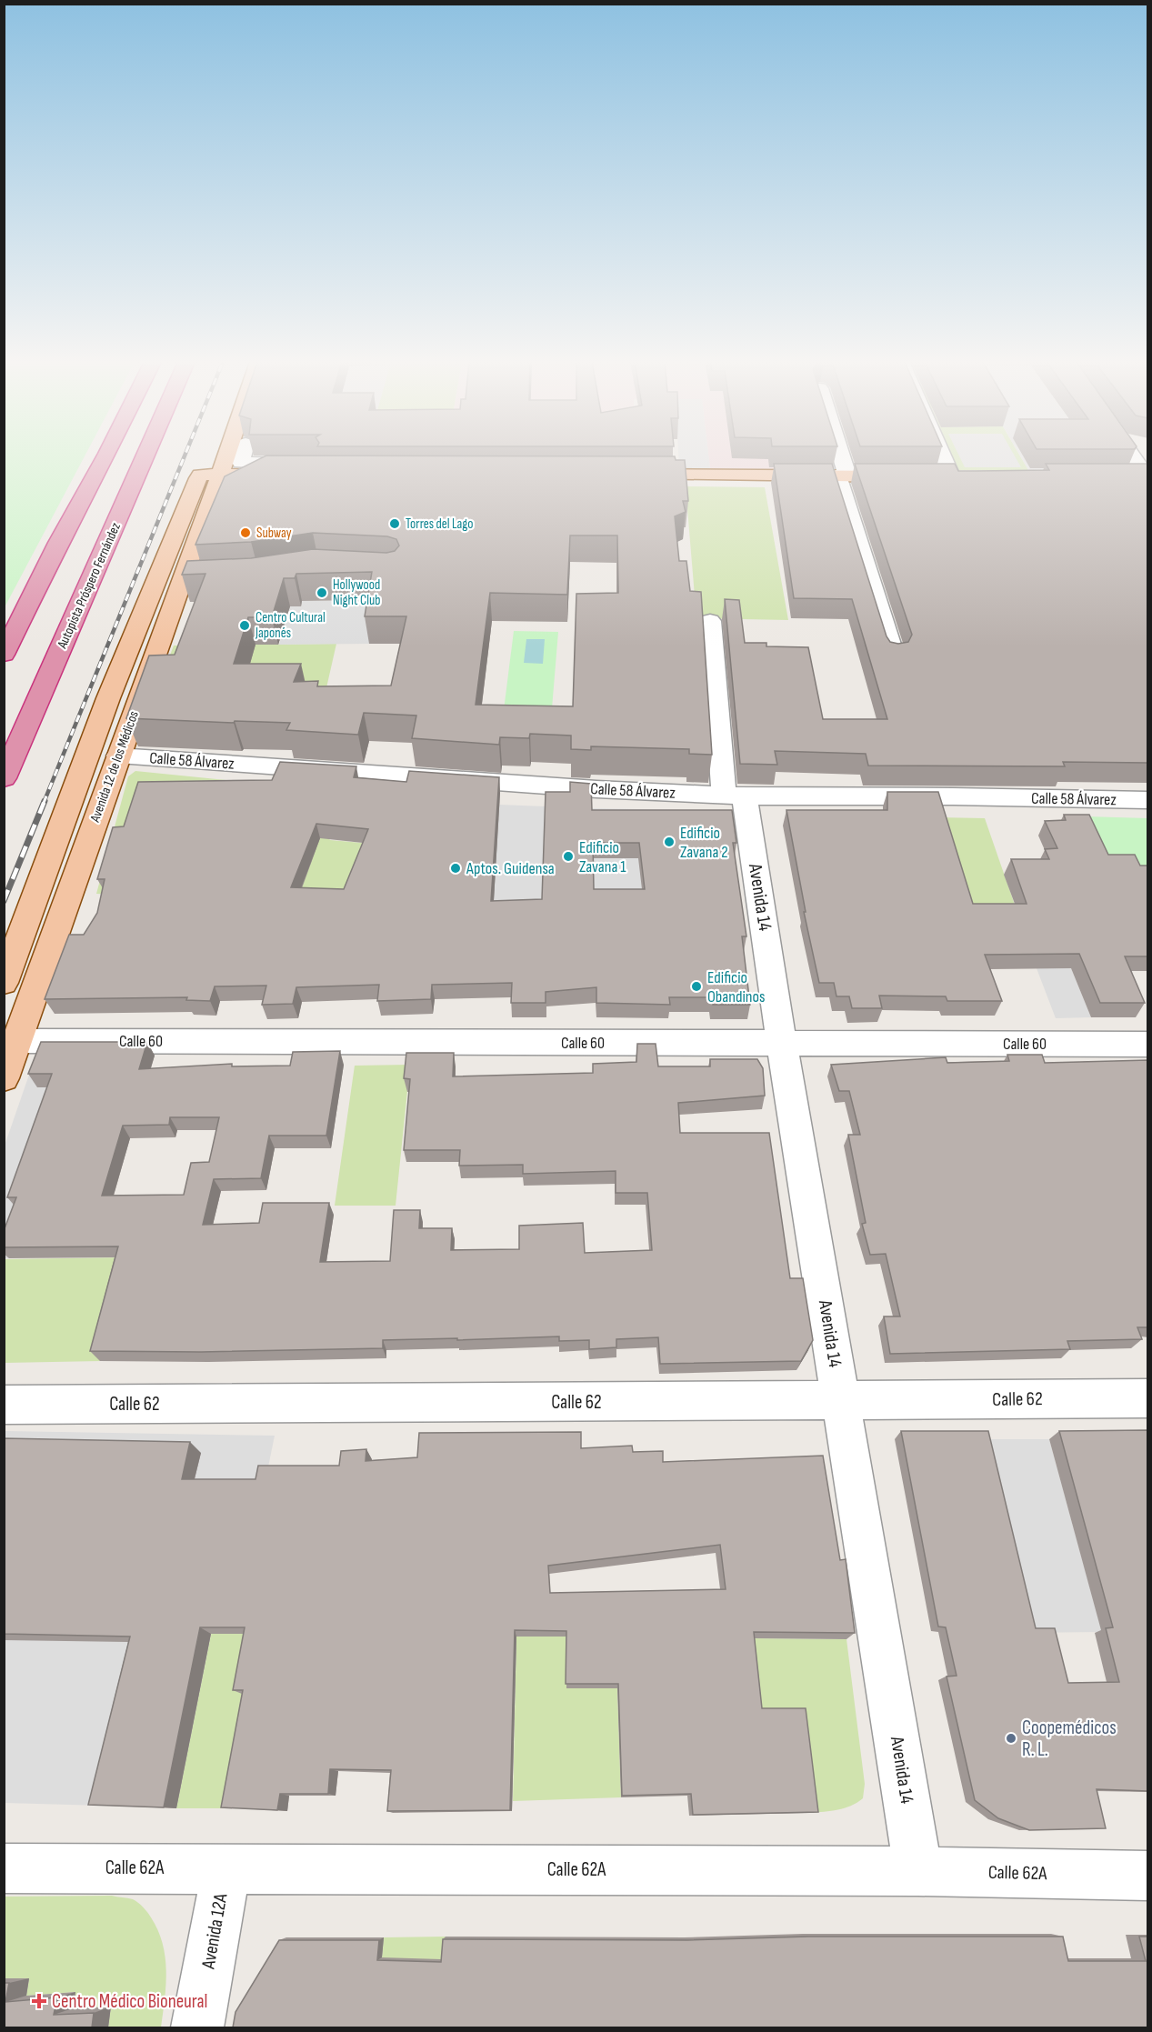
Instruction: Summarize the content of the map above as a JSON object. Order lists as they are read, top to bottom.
{
  "streets": {
    "highway": ["Autopista Próspero Fernández"],
    "main road": ["Avenida 12 de los Médicos"],
    "street": [
      "Calle 58 Álvarez",
      "Avenida 14",
      "Calle 60",
      "Calle 62",
      "Calle 62A",
      "Avenida 12A"
    ]
  },
  "crossings": [
    ["Calle 58 Álvarez", "Avenida 12 de los Médicos"],
    ["Calle 58 Álvarez", "Avenida 14"],
    ["Avenida 12 de los Médicos", "Calle 60"],
    ["Avenida 14", "Calle 60"],
    ["Avenida 14", "Calle 62"],
    ["Avenida 14", "Calle 62A"],
    ["Calle 62A", "Avenida 12A"]
  ],
  "places": {
    "other": [
      "Torres del Lago",
      "Subway",
      "Hollywood Night Club",
      "Centro Cultural Japonés",
      "Edificio Zavana 2",
      "Edificio Zavana 1",
      "Aptos. Guidensa",
      "Edificio Obandinos",
      "Coopemédicos R. L."
    ],
    "health": ["Centro Médico Bioneural"]
  }
}
